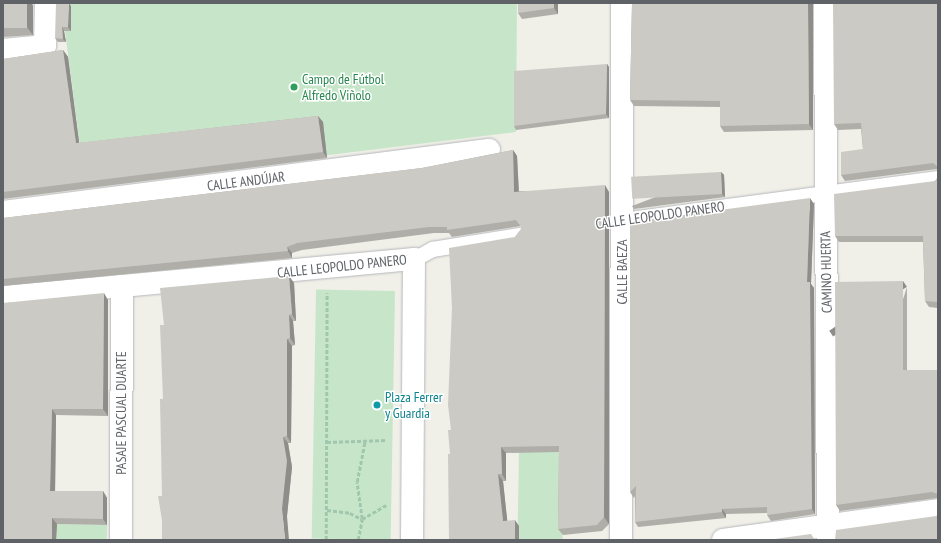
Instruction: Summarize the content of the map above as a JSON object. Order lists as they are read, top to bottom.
{
  "streets": {
    "street": [
      "CALLE ANDÚJAR",
      "CALLE LEOPOLDO PANERO",
      "CALLE BAEZA",
      "CAMINO HUERTA",
      "PASAJE PASCUAL DUARTE"
    ]
  },
  "crossings": [
    ["CALLE LEOPOLDO PANERO", "CALLE BAEZA"],
    ["CALLE LEOPOLDO PANERO", "CAMINO HUERTA"],
    ["CALLE LEOPOLDO PANERO", "PASAJE PASCUAL DUARTE"]
  ],
  "places": ["Campo de Fútbol Alfredo Viñolo", "Plaza Ferrer y Guardia"]
}
